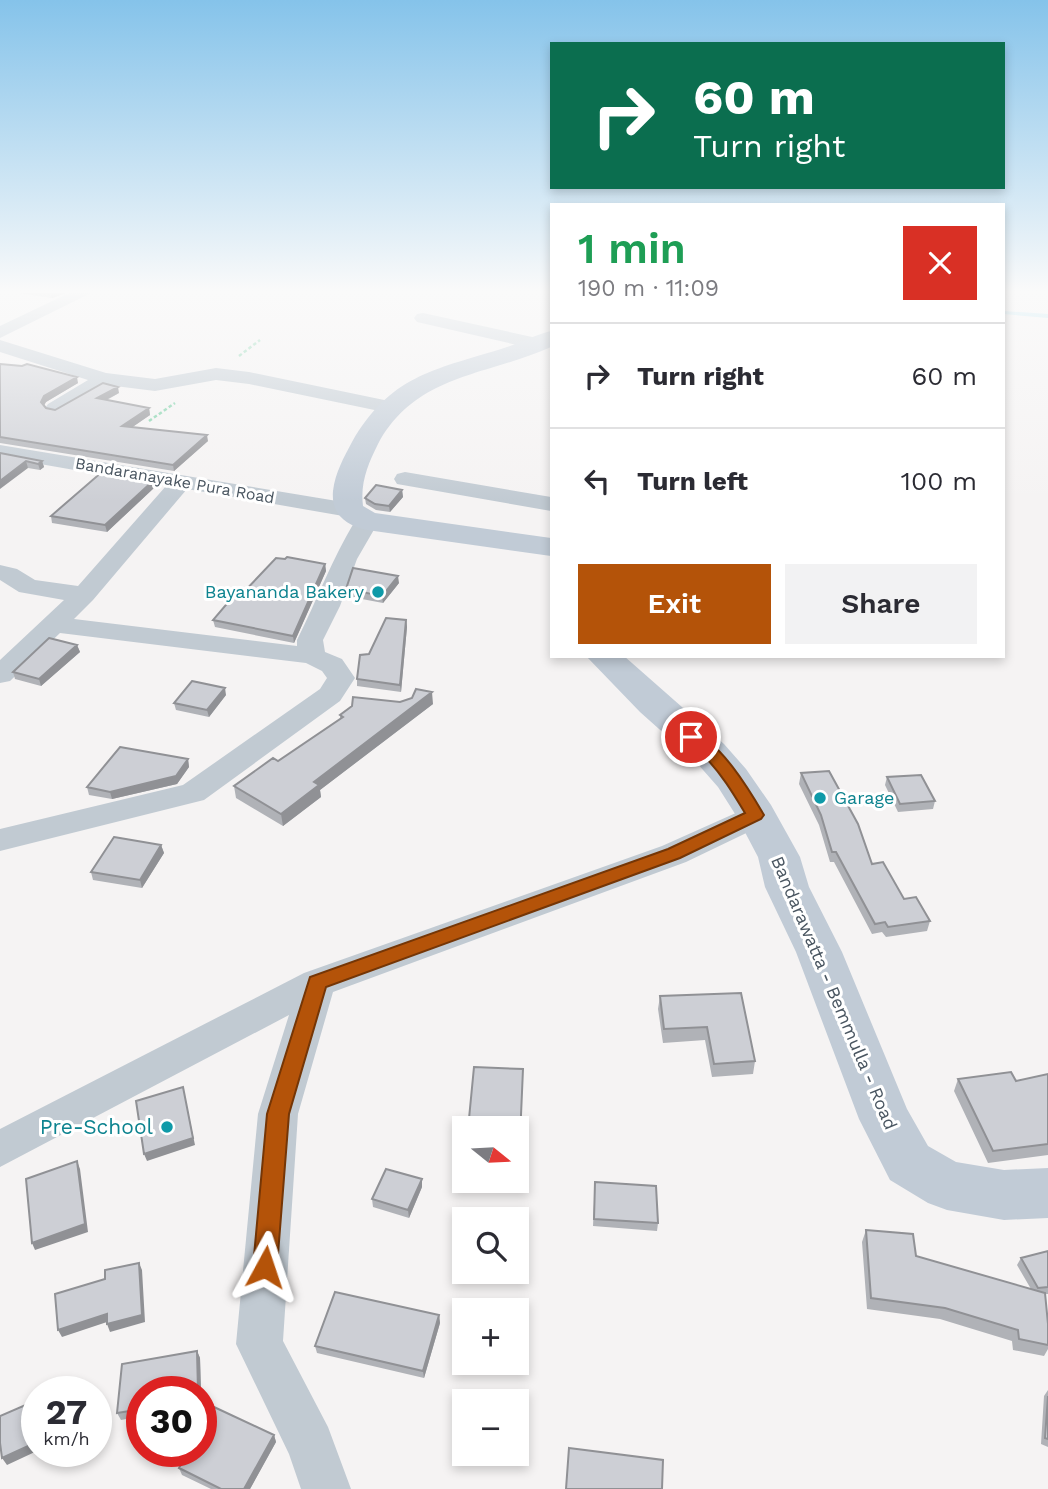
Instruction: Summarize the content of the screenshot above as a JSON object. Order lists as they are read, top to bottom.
{
  "streets": {
    "street": ["Bandaranayake Pura Road", "Bandarawatta - Bemmulla - Road"]
  },
  "places": ["Bayananda Bakery", "Garage", "Pre-School"],
  "north": "right",
  "page": {
    "turn": ["60 m", "Turn right"],
    "heading": ["1 min", "190 m · 11:09"],
    "list": [
      {
        "name": "Turn right",
        "value": "60 m"
      },
      {
        "name": "Turn left",
        "value": "100 m"
      }
    ],
    "buttons": ["Exit", "Share"],
    "map_buttons": ["+", "−"],
    "speed": "27 km/h",
    "limit": "30"
  }
}
